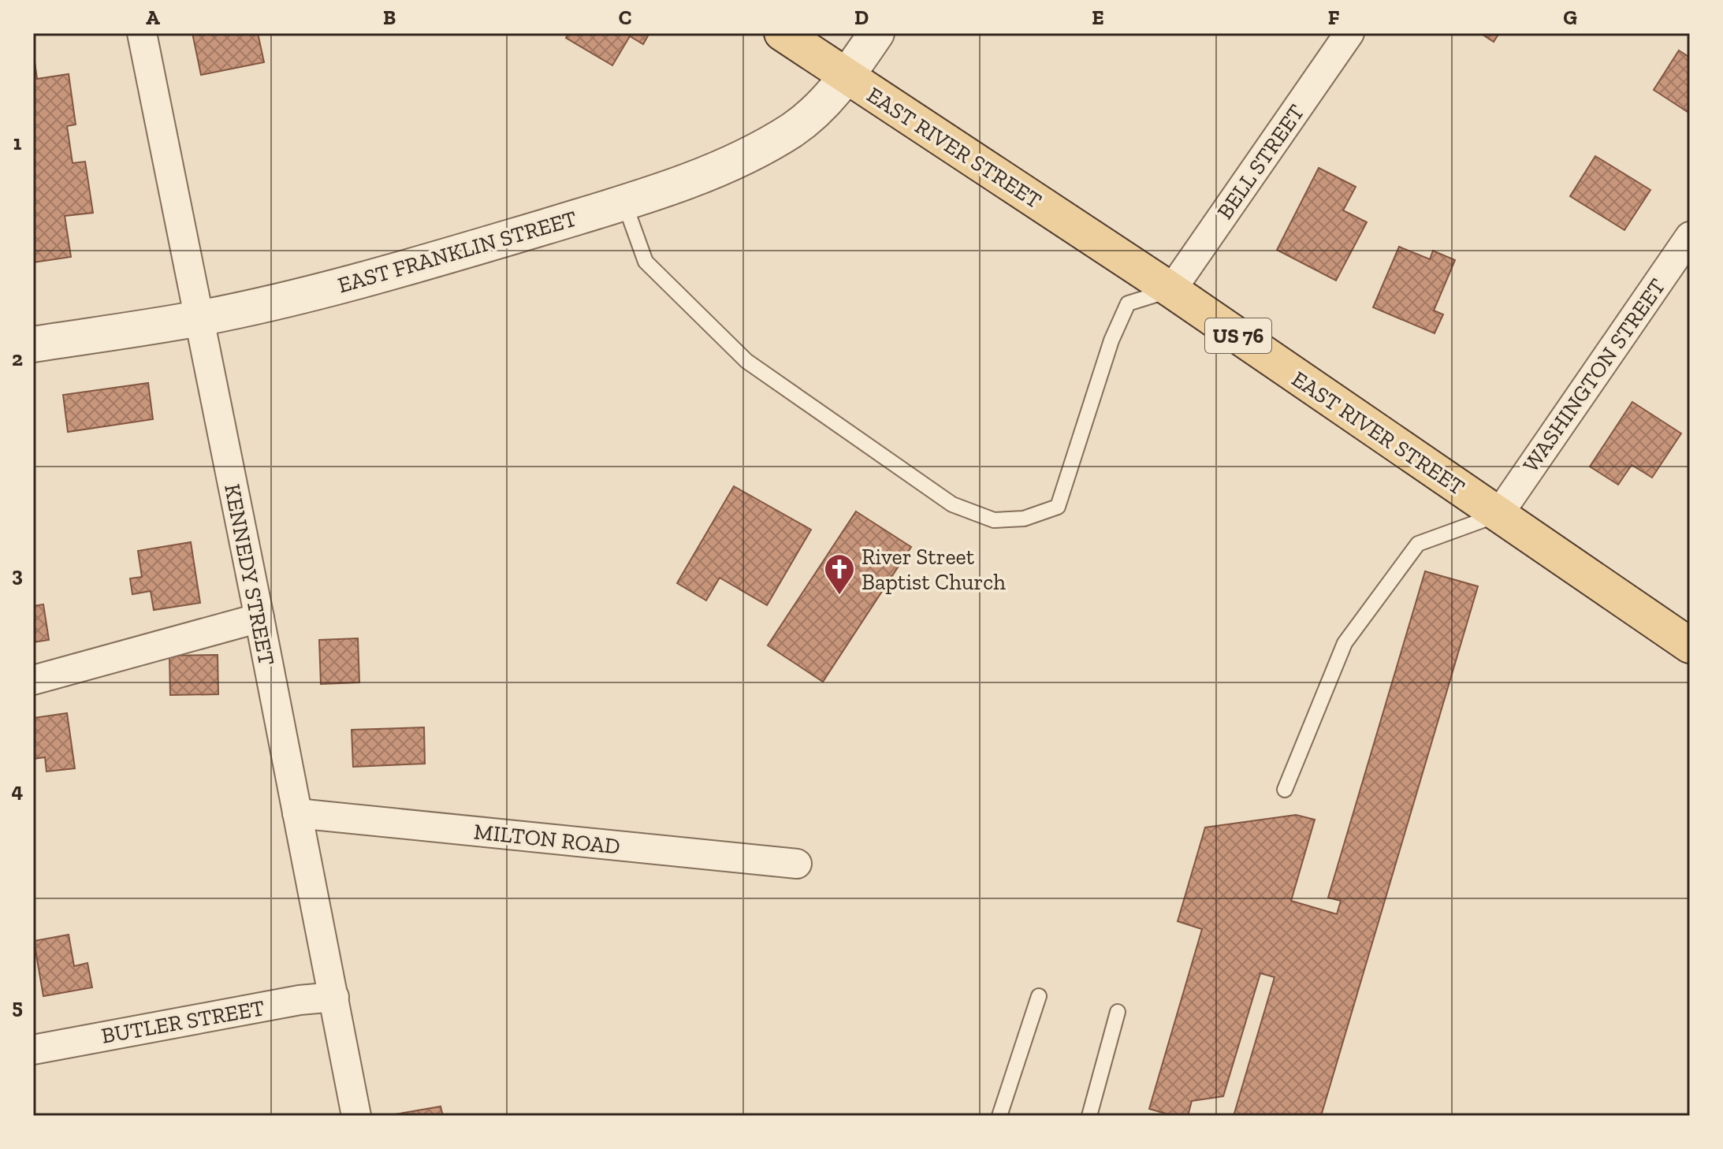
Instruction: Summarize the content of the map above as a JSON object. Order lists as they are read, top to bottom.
{
  "streets": {
    "main road": ["EAST RIVER STREET", "US 76"],
    "street": [
      "BELL STREET",
      "EAST FRANKLIN STREET",
      "WASHINGTON STREET",
      "KENNEDY STREET",
      "MILTON ROAD",
      "BUTLER STREET"
    ]
  },
  "crossings": [
    ["EAST RIVER STREET", "BELL STREET"],
    ["EAST RIVER STREET", "EAST FRANKLIN STREET"],
    ["EAST RIVER STREET", "WASHINGTON STREET"],
    ["EAST FRANKLIN STREET", "KENNEDY STREET"],
    ["KENNEDY STREET", "MILTON ROAD"],
    ["KENNEDY STREET", "BUTLER STREET"]
  ],
  "places": {
    "church": ["River Street Baptist Church"]
  },
  "grid": {
    "columns": [
      "A",
      "B",
      "C",
      "D",
      "E",
      "F",
      "G"
    ],
    "rows": [
      "1",
      "2",
      "3",
      "4",
      "5"
    ]
  }
}
